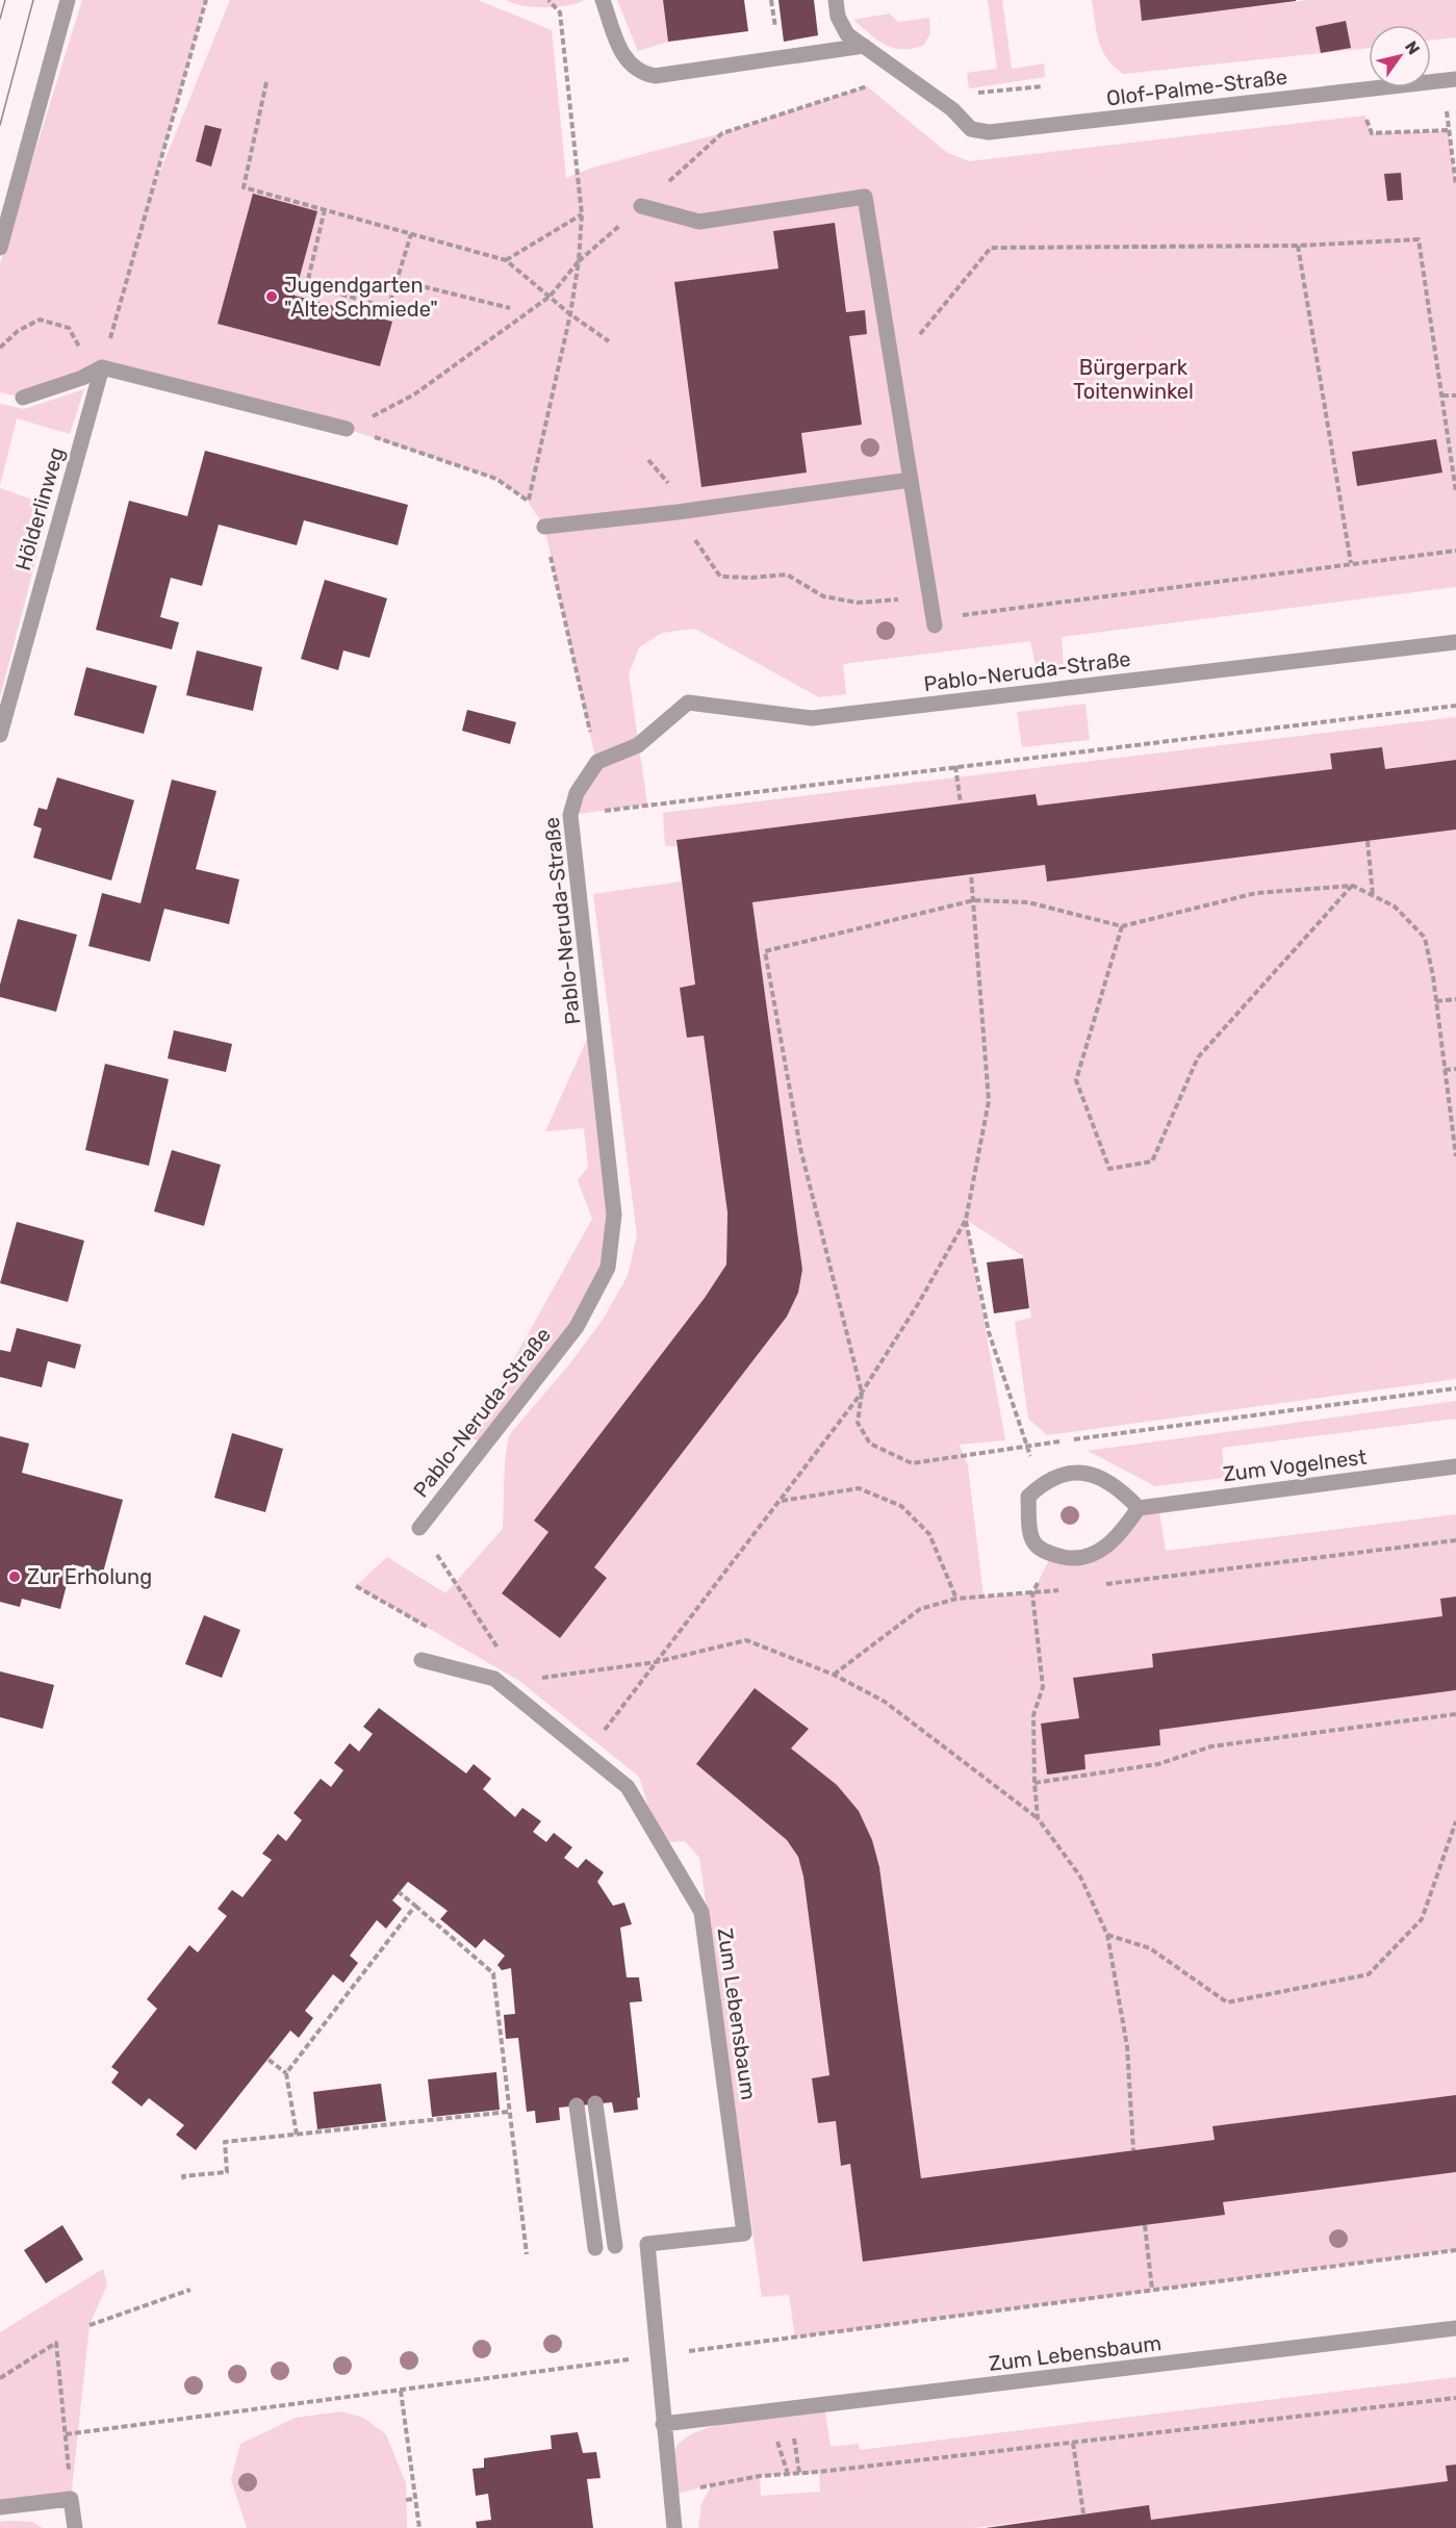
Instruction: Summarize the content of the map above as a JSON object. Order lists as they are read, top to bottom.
{
  "streets": {
    "street": [
      "Olof-Palme-Straße",
      "Hölderlinweg",
      "Pablo-Neruda-Straße",
      "Zum Vogelnest",
      "Zum Lebensbaum"
    ]
  },
  "parks": ["Bürgerpark Toitenwinkel"],
  "places": ["Jugendgarten \"Alte Schmiede\"", "Zur Erholung"],
  "north": "top right"
}
